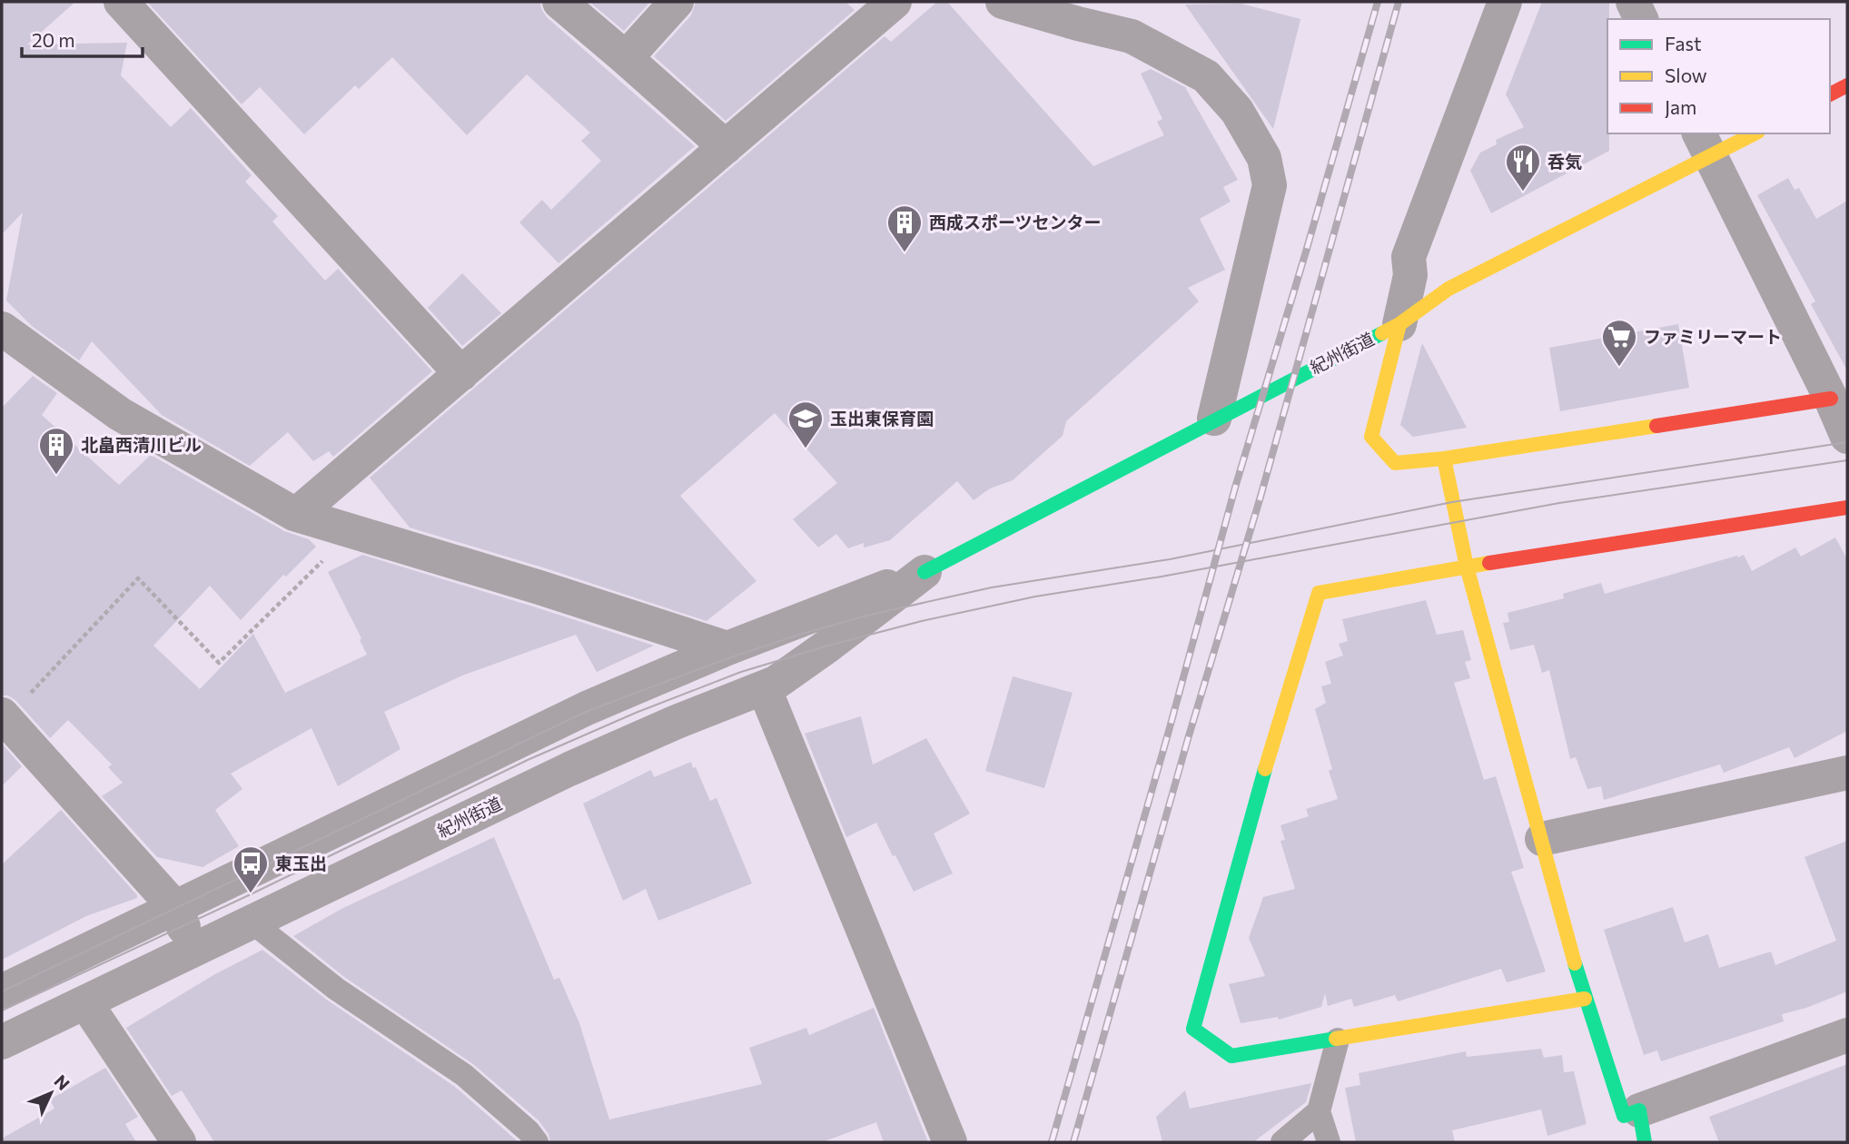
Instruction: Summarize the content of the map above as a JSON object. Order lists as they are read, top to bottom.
{
  "streets": {
    "street": ["紀州街道"]
  },
  "places": {
    "restaurant": ["呑気"],
    "building": ["西成スポーツセンター", "北畠西清川ビル"],
    "supermarket": ["ファミリーマート"],
    "school or university": ["玉出東保育園"],
    "bus stop": ["東玉出"]
  },
  "legend": ["Fast", "Slow", "Jam"],
  "scale_bar": "20 m",
  "north": "top right"
}
